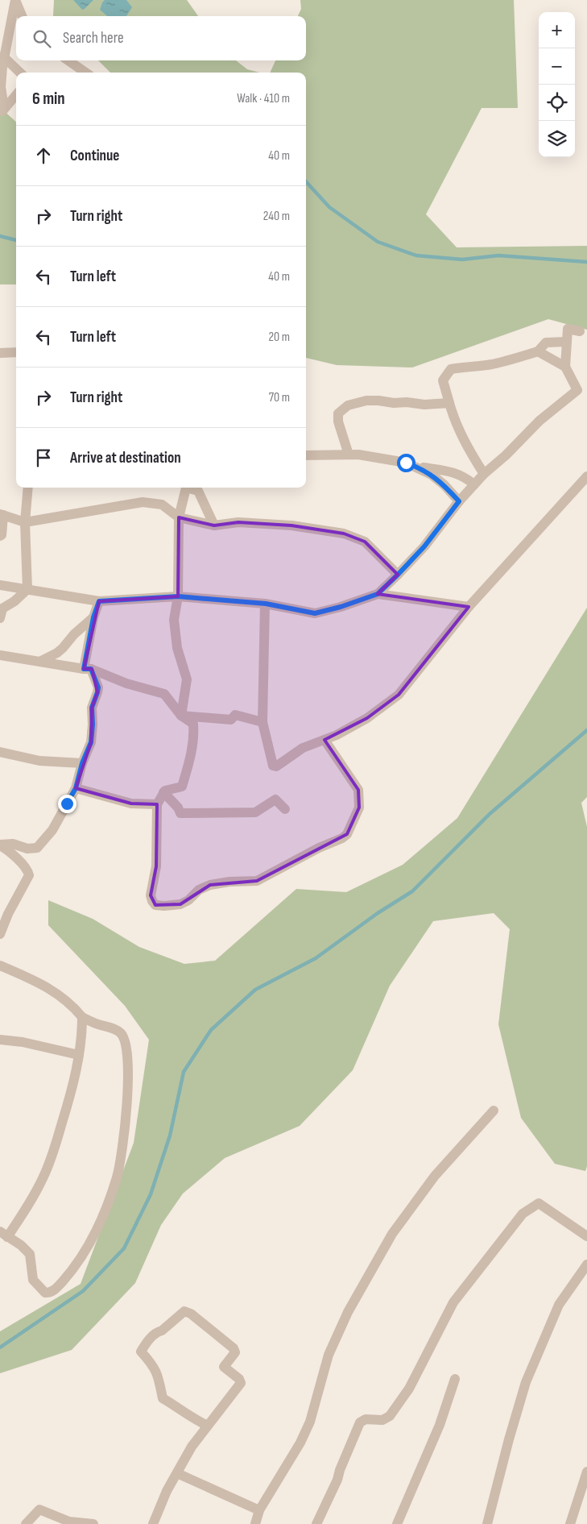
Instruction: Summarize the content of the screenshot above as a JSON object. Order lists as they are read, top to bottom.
{
  "page": {
    "map_buttons": ["+", "−"],
    "search": "Search here",
    "heading": ["6 min", "Walk · 410 m"],
    "list": [
      ["Continue", "40 m"],
      ["Turn right", "240 m"],
      ["Turn left", "40 m"],
      ["Turn left", "20 m"],
      ["Turn right", "70 m"],
      "Arrive at destination"
    ]
  }
}
